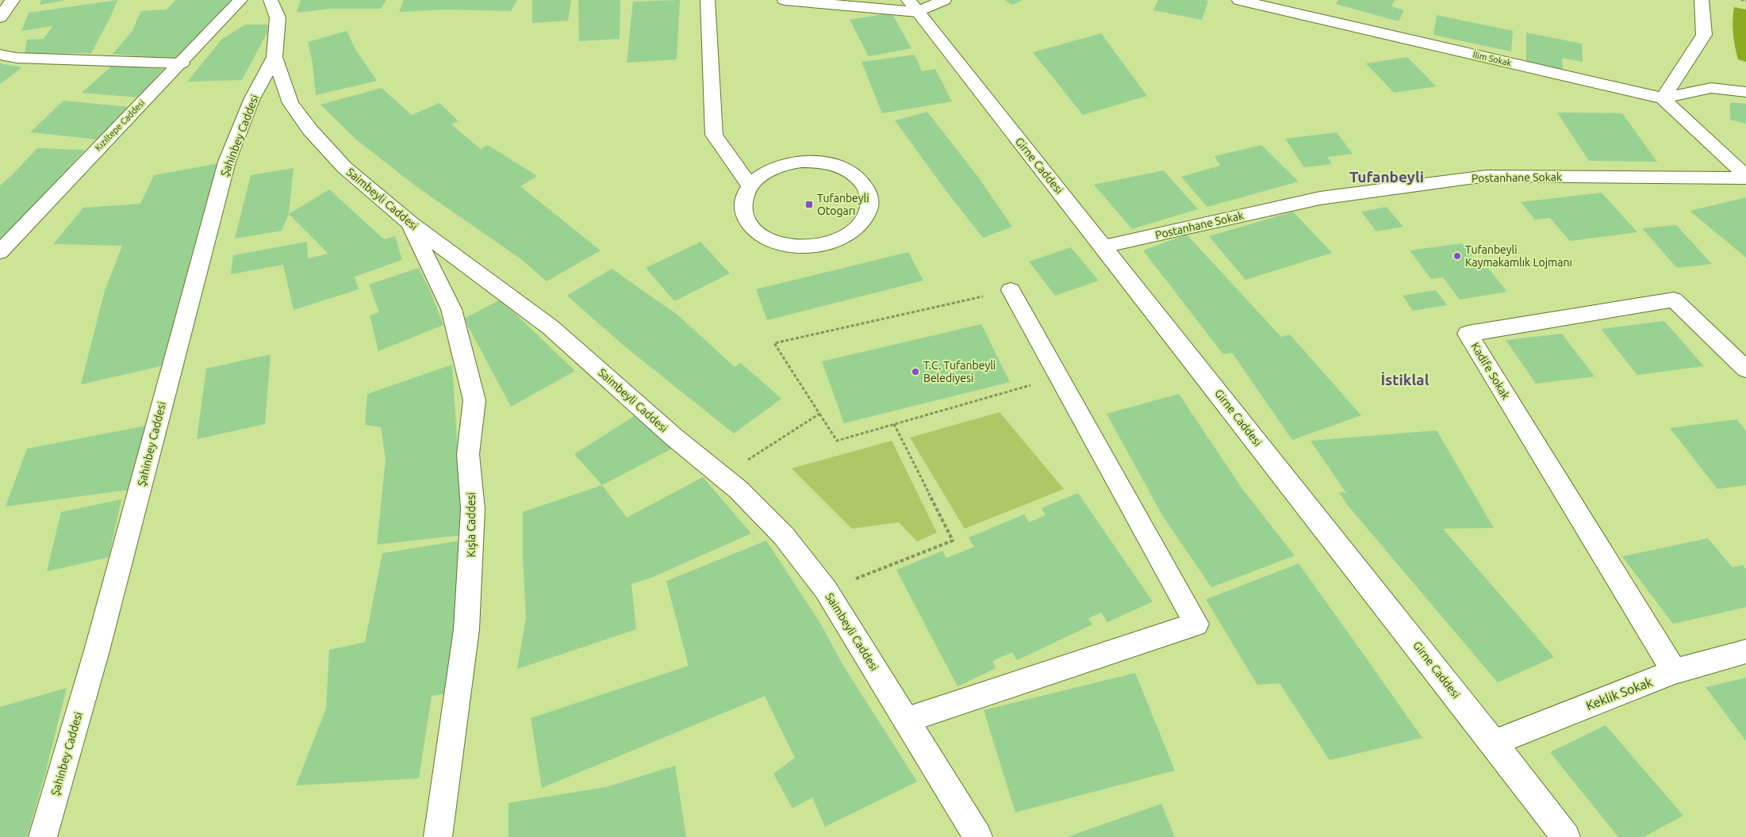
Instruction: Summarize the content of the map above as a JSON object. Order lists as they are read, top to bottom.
{
  "streets": {
    "street": [
      "İlim Sokak",
      "Kızıltepe Caddesi",
      "Şahinbey Caddesi",
      "Girne Caddesi",
      "Postanhane Sokak",
      "Saimbeyli Caddesi",
      "Kadife Sokak",
      "Kışla Caddesi",
      "Keklik Sokak"
    ]
  },
  "crossings": [
    ["Şahinbey Caddesi", "Saimbeyli Caddesi"],
    ["Girne Caddesi", "Postanhane Sokak"],
    ["Girne Caddesi", "Keklik Sokak"],
    ["Saimbeyli Caddesi", "Kışla Caddesi"],
    ["Kadife Sokak", "Keklik Sokak"]
  ],
  "districts": ["Tufanbeyli", "İstiklal"],
  "places": {
    "transit": ["Tufanbeyli Otogarı"],
    "other": ["Tufanbeyli Kaymakamlık Lojmanı", "T.C. Tufanbeyli Belediyesi"]
  }
}
